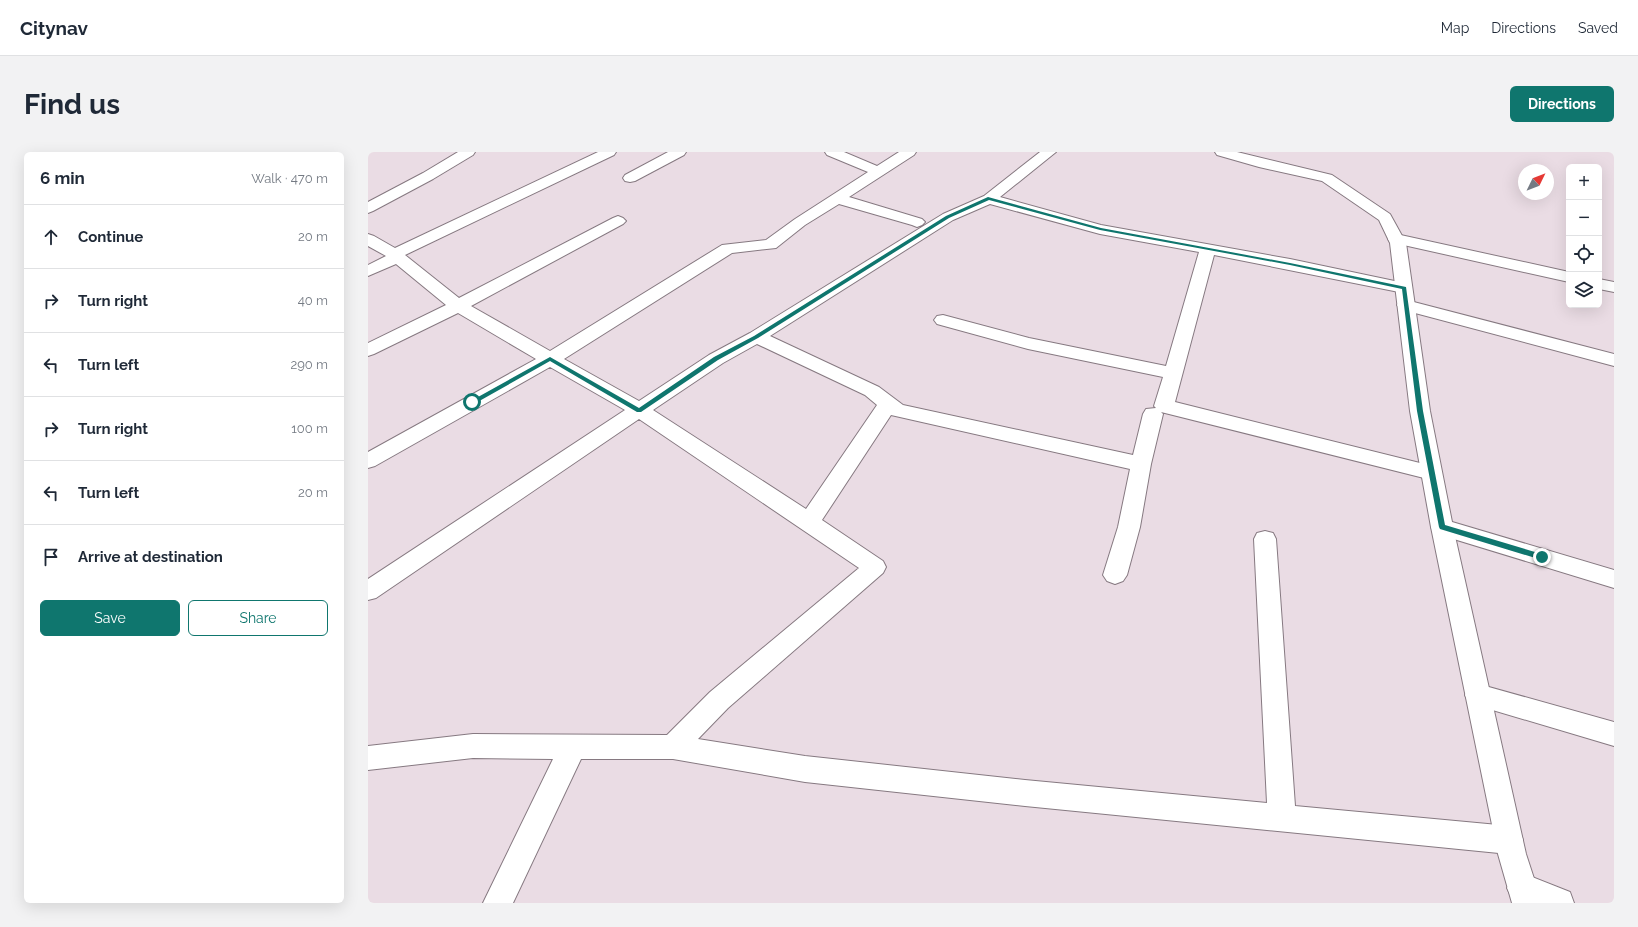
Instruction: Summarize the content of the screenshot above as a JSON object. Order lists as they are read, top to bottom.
{
  "north": "top right",
  "page": {
    "header": "Citynav",
    "nav": ["Map", "Directions", "Saved"],
    "buttons": [
      "Directions",
      ["Save", "Share"]
    ],
    "title": "Find us",
    "heading": ["6 min", "Walk · 470 m"],
    "map_buttons": ["+", "−"],
    "list": [
      ["Continue", "20 m"],
      ["Turn right", "40 m"],
      ["Turn left", "290 m"],
      ["Turn right", "100 m"],
      ["Turn left", "20 m"],
      "Arrive at destination"
    ]
  }
}
